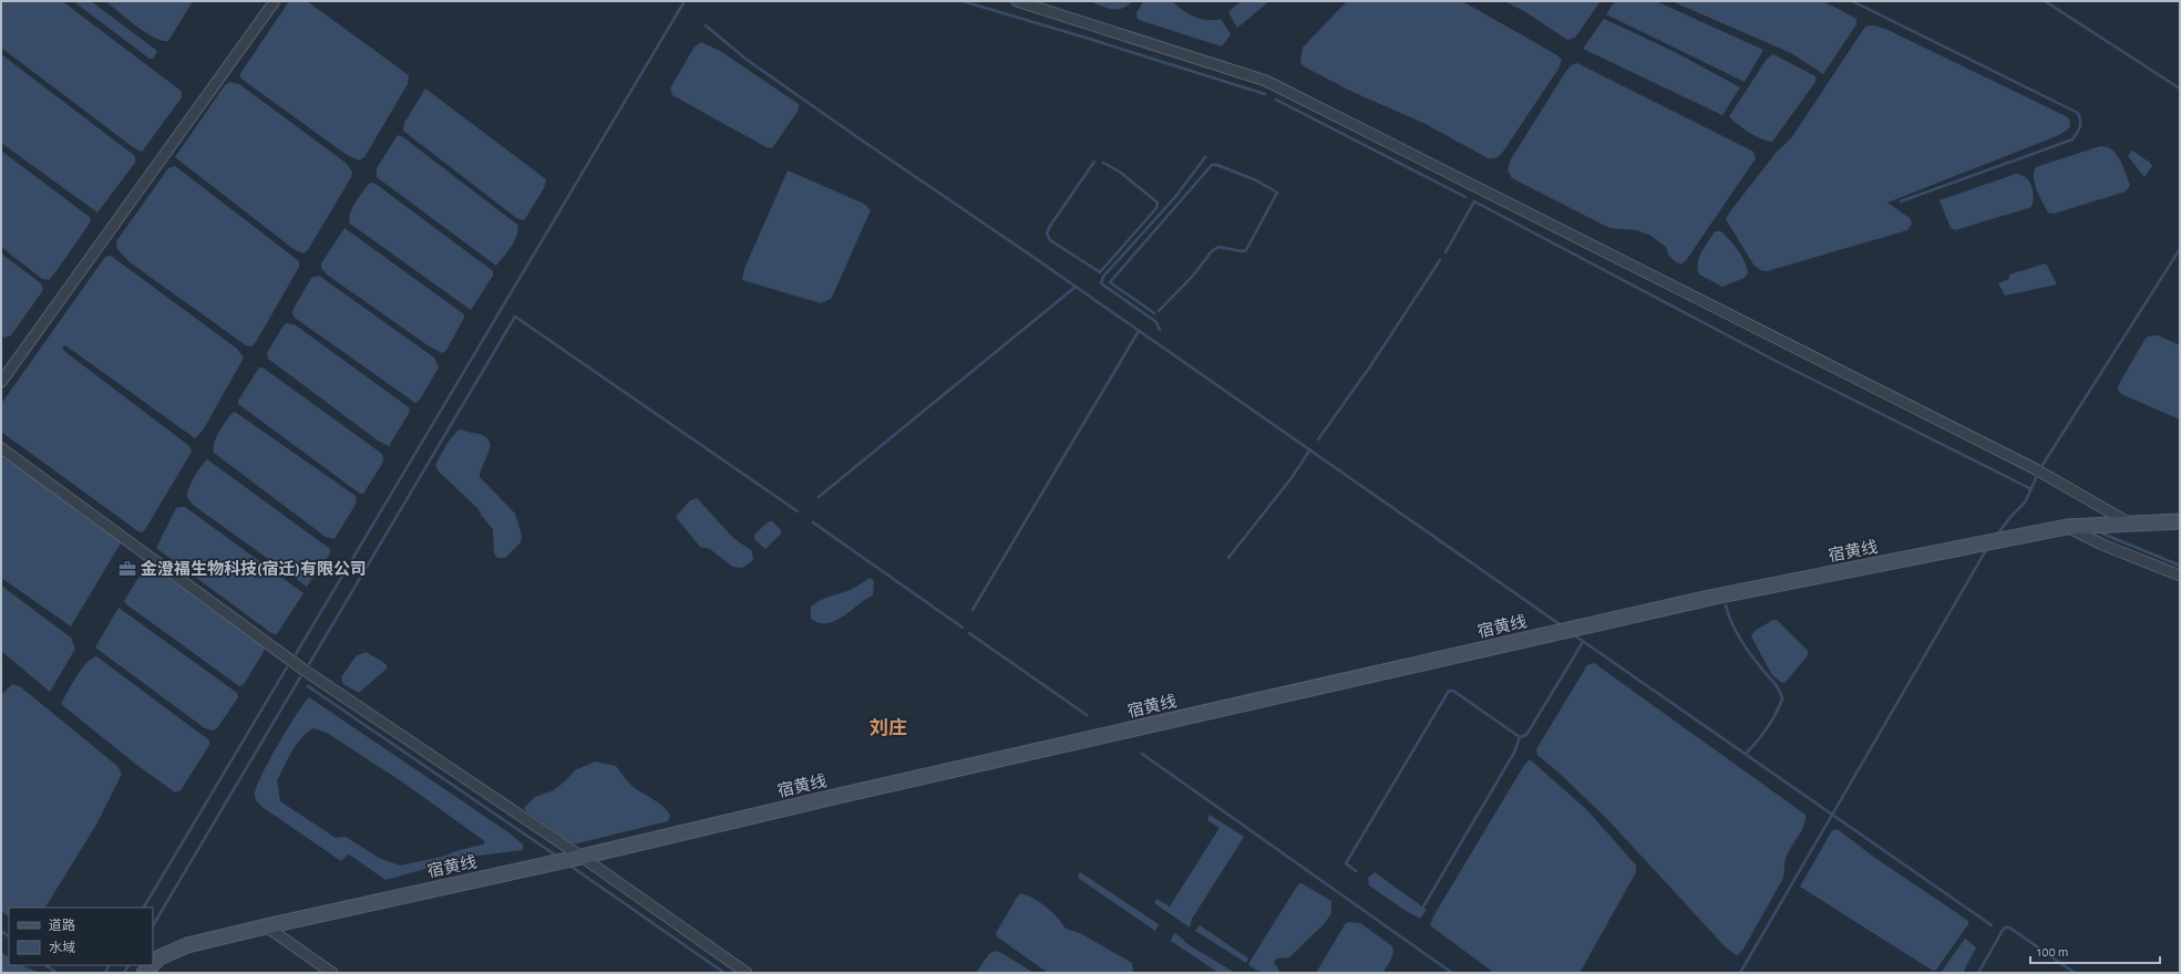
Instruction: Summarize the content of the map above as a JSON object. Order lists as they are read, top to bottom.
{
  "streets": {
    "main road": ["宿黄线"]
  },
  "districts": ["刘庄"],
  "places": {
    "office": ["金澄福生物科技(宿迁)有限公司"]
  },
  "legend": ["道路", "水域"],
  "scale_bar": "100 m"
}
